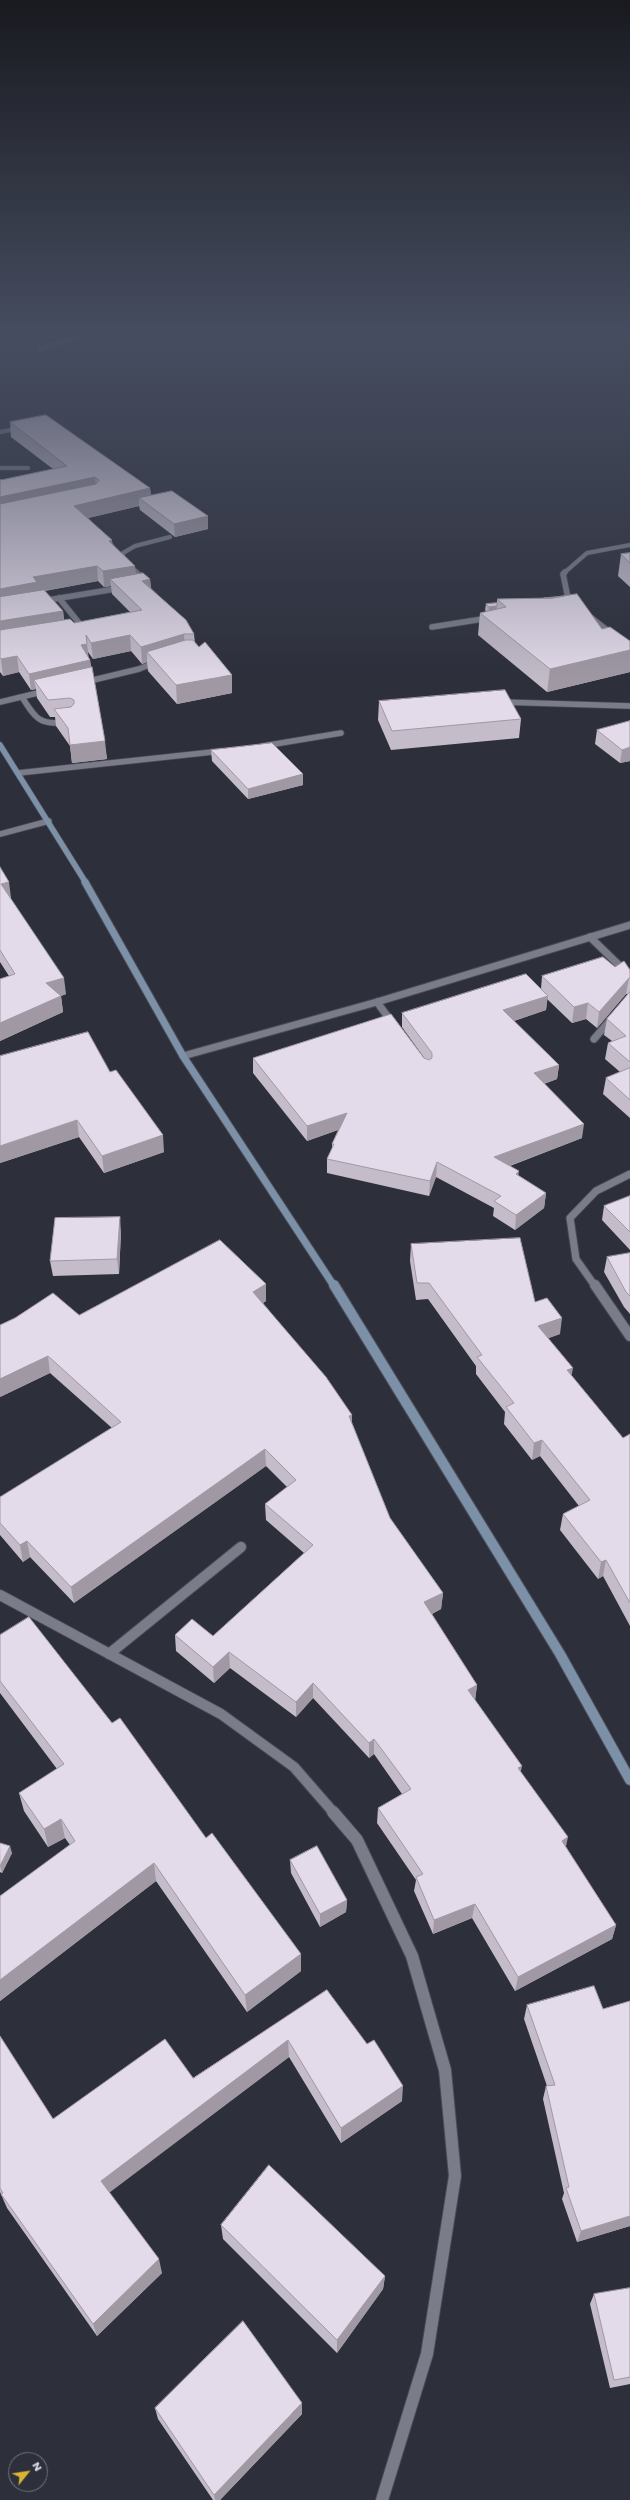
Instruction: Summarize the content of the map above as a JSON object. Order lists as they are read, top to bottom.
{
  "north": "top right"
}
